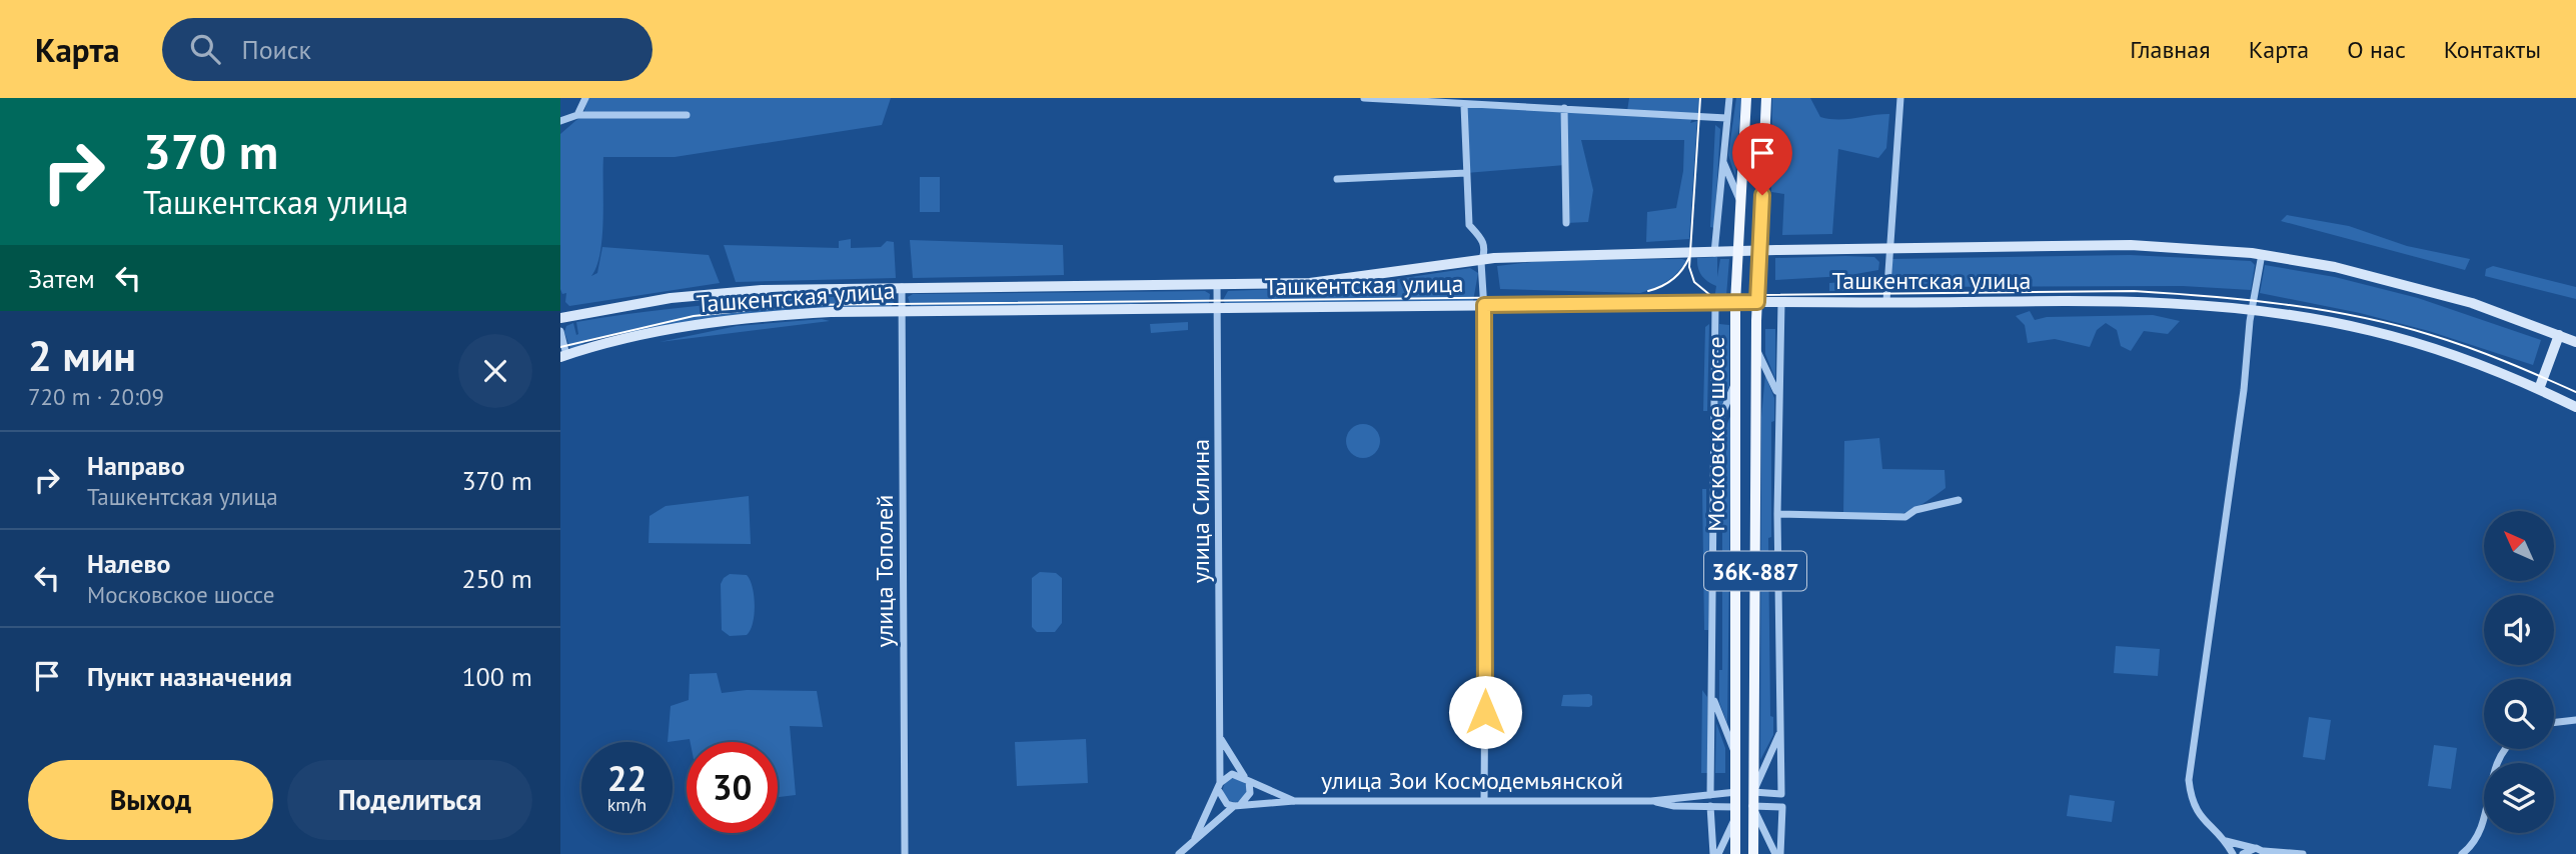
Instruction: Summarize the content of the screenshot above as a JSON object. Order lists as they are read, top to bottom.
{
  "streets": {
    "main road": [
      "Ташкентская улица",
      "Московское шоссе",
      "36К-887",
      "улица Зои Космодемьянской"
    ],
    "street": ["улица Силина", "улица Тополей"]
  },
  "crossings": [
    ["Ташкентская улица", "Московское шоссе"],
    ["Ташкентская улица", "улица Силина"],
    ["Ташкентская улица", "улица Тополей"],
    ["Московское шоссе", "улица Зои Космодемьянской"],
    ["улица Силина", "улица Зои Космодемьянской"]
  ],
  "north": "top left",
  "page": {
    "header": "Карта",
    "search": "Поиск",
    "nav": [
      "Главная",
      "Карта",
      "О нас",
      "Контакты"
    ],
    "turn": ["370 m", "Ташкентская улица"],
    "then": "Затем",
    "heading": ["2 мин", "720 m · 20:09"],
    "list": [
      {
        "name": "Направо",
        "note": "Ташкентская улица",
        "value": "370 m"
      },
      {
        "name": "Налево",
        "note": "Московское шоссе",
        "value": "250 m"
      },
      {
        "name": "Пункт назначения",
        "value": "100 m"
      }
    ],
    "speed": "22 km/h",
    "limit": "30",
    "buttons": ["Выход", "Поделиться"]
  }
}
